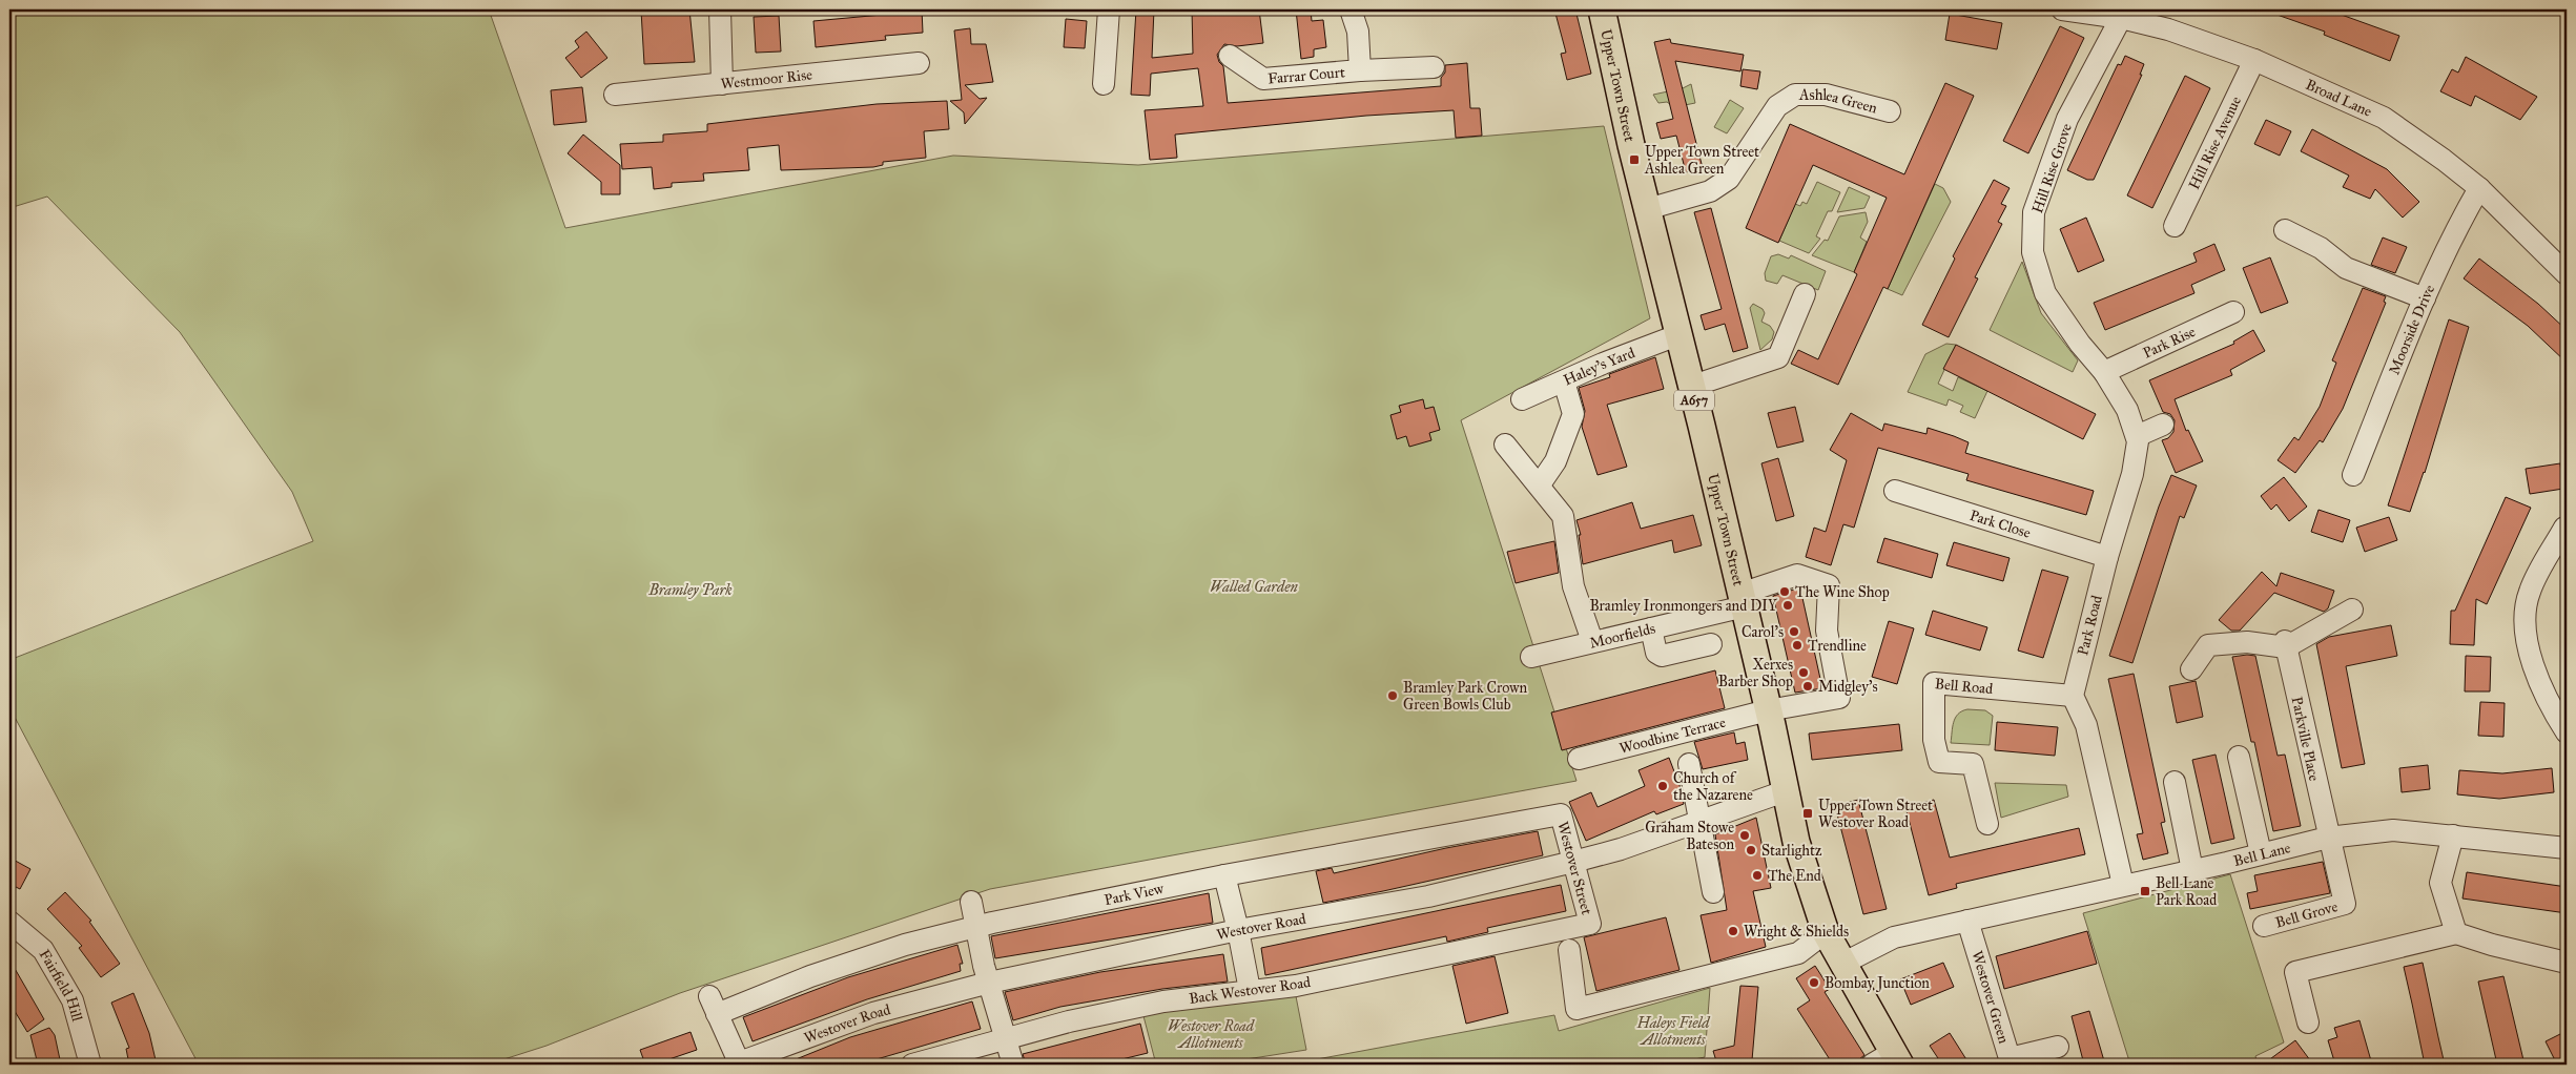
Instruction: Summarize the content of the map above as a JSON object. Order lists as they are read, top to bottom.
{
  "streets": {
    "main road": ["Upper Town Street", "A657"],
    "street": [
      "Farrar Court",
      "Westmoor Rise",
      "Broad Lane",
      "Ashlea Green",
      "Hill Rise Avenue",
      "Hill Rise Grove",
      "Moorside Drive",
      "Park Rise",
      "Haley's Yard",
      "Park Close",
      "Park Road",
      "Moorfields",
      "Bell Road",
      "Woodbine Terrace",
      "Parkville Place",
      "Bell Lane",
      "Westover Street",
      "Park View",
      "Bell Grove",
      "Westover Road",
      "Fairfield Hill",
      "Back Westover Road",
      "Westover Green"
    ]
  },
  "crossings": [
    ["Upper Town Street", "Ashlea Green"],
    ["Upper Town Street", "Haley's Yard"],
    ["Upper Town Street", "Moorfields"],
    ["Upper Town Street", "Woodbine Terrace"],
    ["Upper Town Street", "Bell Lane"],
    ["Upper Town Street", "Westover Road"],
    ["Broad Lane", "Hill Rise Avenue"],
    ["Broad Lane", "Hill Rise Grove"],
    ["Broad Lane", "Moorside Drive"],
    ["Hill Rise Grove", "Park Rise"],
    ["Hill Rise Grove", "Park Road"],
    ["Park Rise", "Park Road"],
    ["Park Close", "Park Road"],
    ["Park Road", "Bell Road"],
    ["Moorfields", "Woodbine Terrace"],
    ["Parkville Place", "Bell Lane"],
    ["Parkville Place", "Bell Grove"],
    ["Bell Lane", "Bell Grove"],
    ["Bell Lane", "Westover Green"],
    ["Westover Street", "Park View"],
    ["Westover Street", "Westover Road"],
    ["Westover Street", "Back Westover Road"],
    ["Park View", "Westover Road"]
  ],
  "parks": [
    "Walled Garden",
    "Bramley Park",
    "Haleys Field Allotments",
    "Westover Road Allotments"
  ],
  "places": {
    "transit": ["Upper Town Street Ashlea Green", "Upper Town Street Westover Road", "Bell Lane Park Road"],
    "other": [
      "The Wine Shop",
      "Bramley Ironmongers and DIY",
      "Carol's",
      "Trendline",
      "Xerxes Barber Shop",
      "Midgley's",
      "Bramley Park Crown Green Bowls Club",
      "Church of the Nazarene",
      "Graham Stowe Bateson",
      "Starlightz",
      "The End",
      "Wright & Shields",
      "Bombay Junction"
    ]
  }
}
